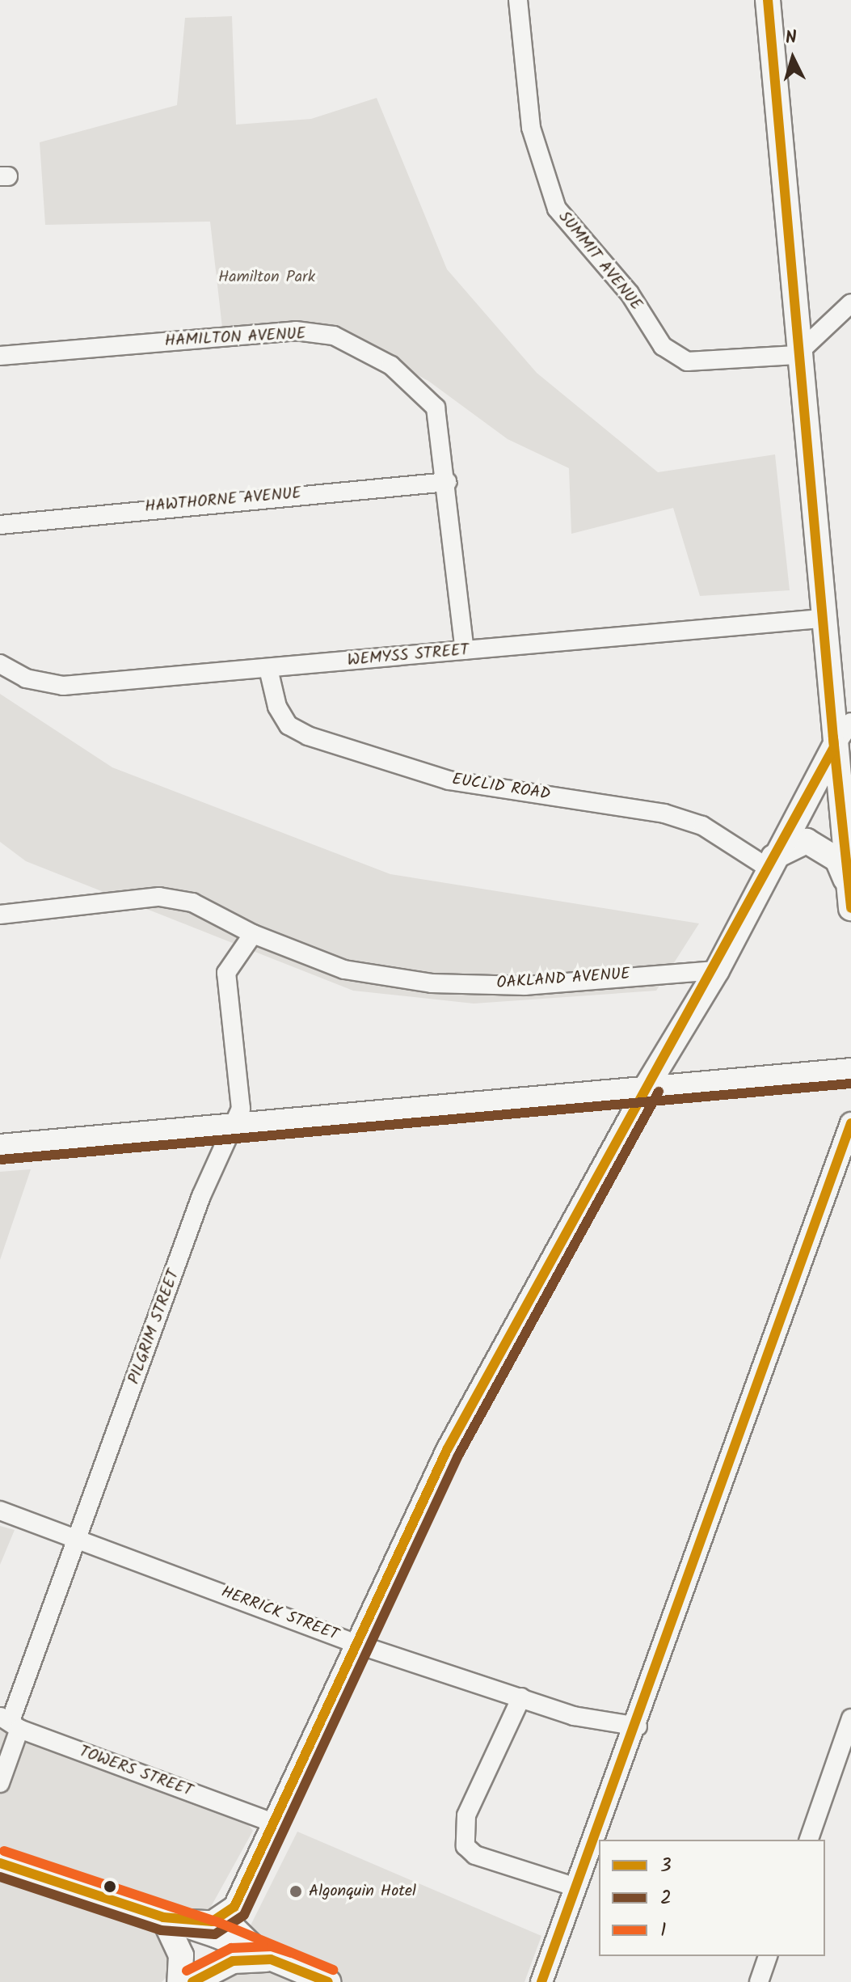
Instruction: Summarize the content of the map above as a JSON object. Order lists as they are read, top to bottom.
{
  "streets": {
    "street": [
      "SUMMIT AVENUE",
      "HAMILTON AVENUE",
      "HAWTHORNE AVENUE",
      "WEMYSS STREET",
      "EUCLID ROAD",
      "OAKLAND AVENUE",
      "PILGRIM STREET",
      "HERRICK STREET",
      "TOWERS STREET"
    ]
  },
  "crossings": [
    ["HAMILTON AVENUE", "HAWTHORNE AVENUE"],
    ["HAMILTON AVENUE", "WEMYSS STREET"],
    ["WEMYSS STREET", "EUCLID ROAD"],
    ["OAKLAND AVENUE", "PILGRIM STREET"],
    ["PILGRIM STREET", "HERRICK STREET"],
    ["PILGRIM STREET", "TOWERS STREET"]
  ],
  "parks": ["Hamilton Park"],
  "places": ["Algonquin Hotel"],
  "lines": ["transit line 3", "transit line 2", "transit line 1"],
  "legend": ["3", "2", "1"],
  "north": "top"
}
